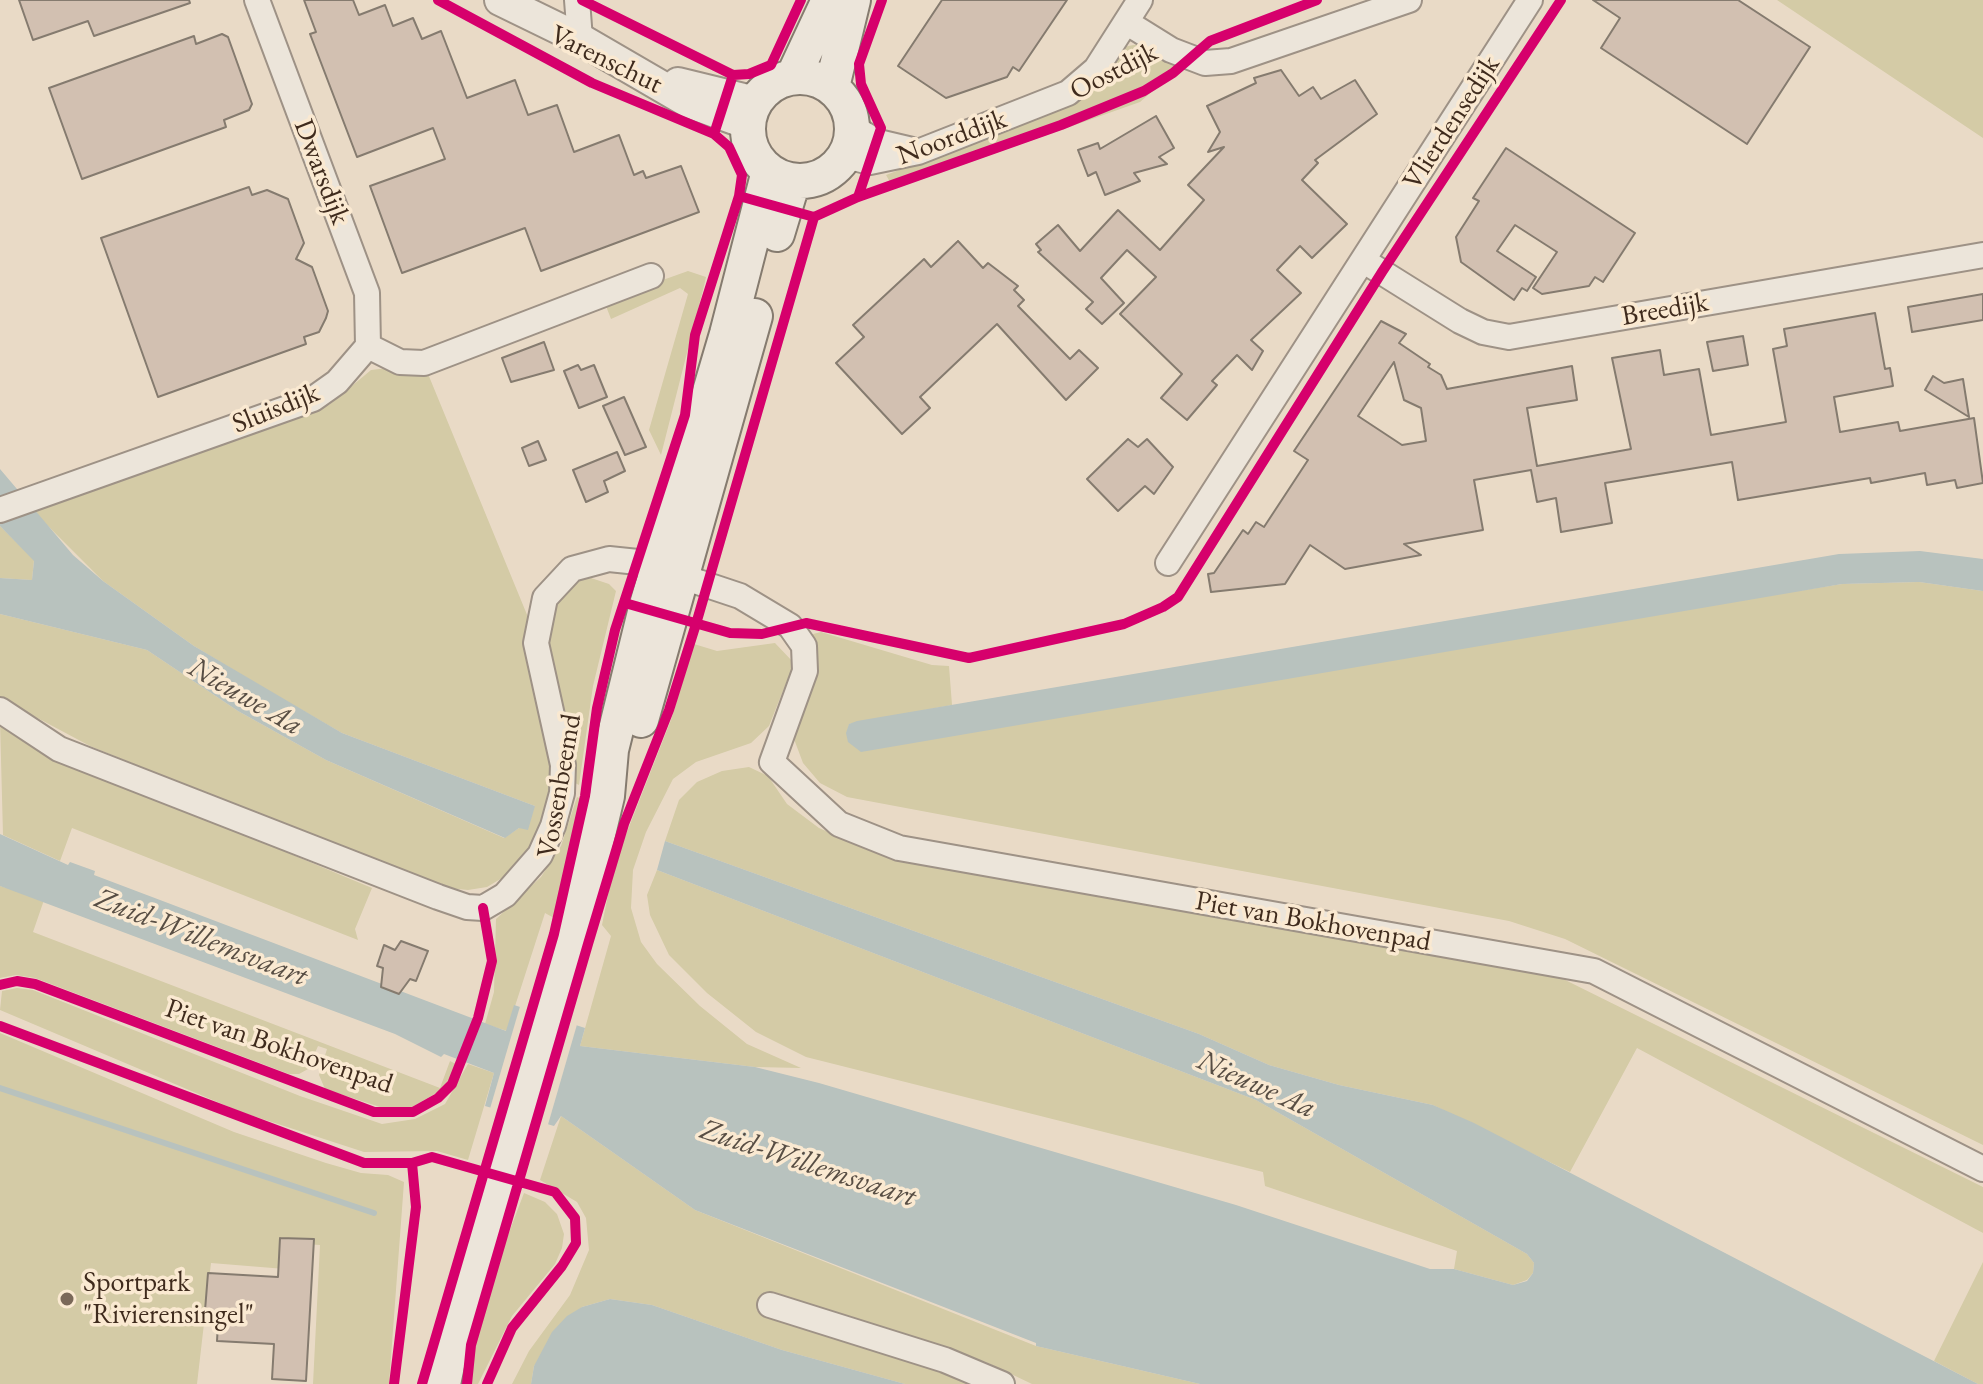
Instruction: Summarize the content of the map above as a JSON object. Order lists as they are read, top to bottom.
{
  "streets": {
    "main road": ["Vossenbeemd"],
    "street": [
      "Varenschut",
      "Oostdijk",
      "Vlierdensedijk",
      "Noorddijk",
      "Dwarsdijk",
      "Breedijk",
      "Sluisdijk",
      "Piet van Bokhovenpad"
    ]
  },
  "crossings": [
    ["Varenschut", "Noorddijk"],
    ["Varenschut", "Vossenbeemd"],
    ["Oostdijk", "Noorddijk"],
    ["Vlierdensedijk", "Breedijk"],
    ["Noorddijk", "Vossenbeemd"],
    ["Dwarsdijk", "Sluisdijk"],
    ["Vossenbeemd", "Piet van Bokhovenpad"]
  ],
  "water": ["Nieuwe Aa", "Zuid-Willemsvaart"],
  "places": ["Sportpark \"Rivierensingel\""]
}
